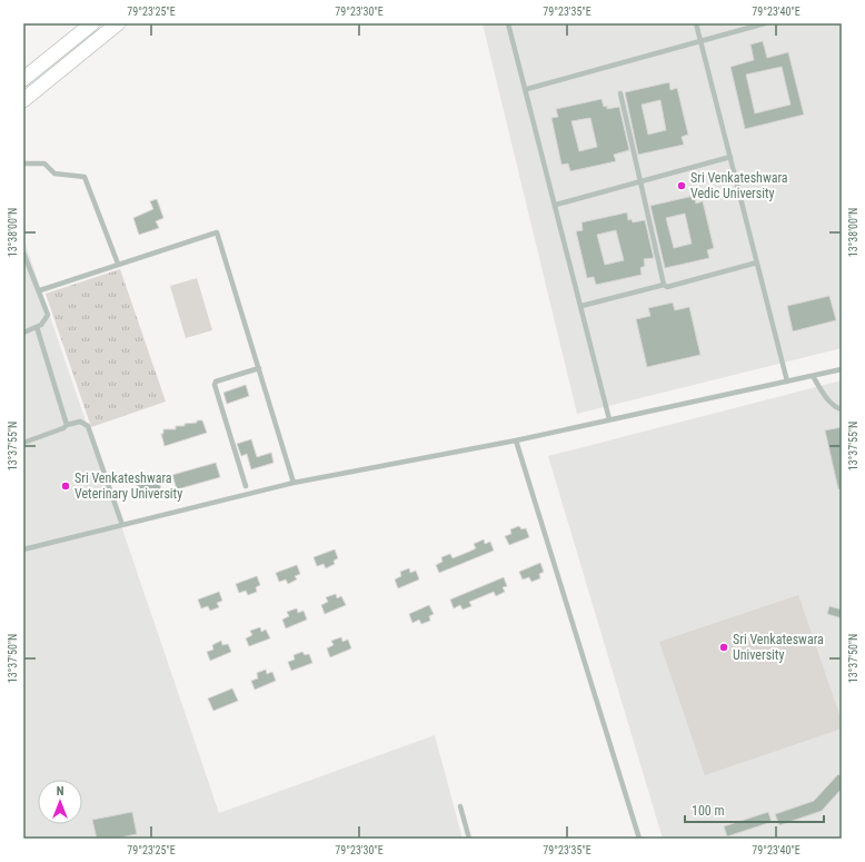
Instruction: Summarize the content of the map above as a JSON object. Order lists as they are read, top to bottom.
{
  "places": ["Sri Venkateshwara Vedic University", "Sri Venkateshwara Veterinary University", "Sri Venkateswara University"],
  "scale_bar": "100 m",
  "north": "top",
  "coordinates": [
    "79°23'25\"E",
    "79°23'30\"E",
    "79°23'35\"E",
    "79°23'40\"E",
    "13°38'00\"N",
    "13°37'55\"N",
    "13°37'50\"N"
  ]
}
